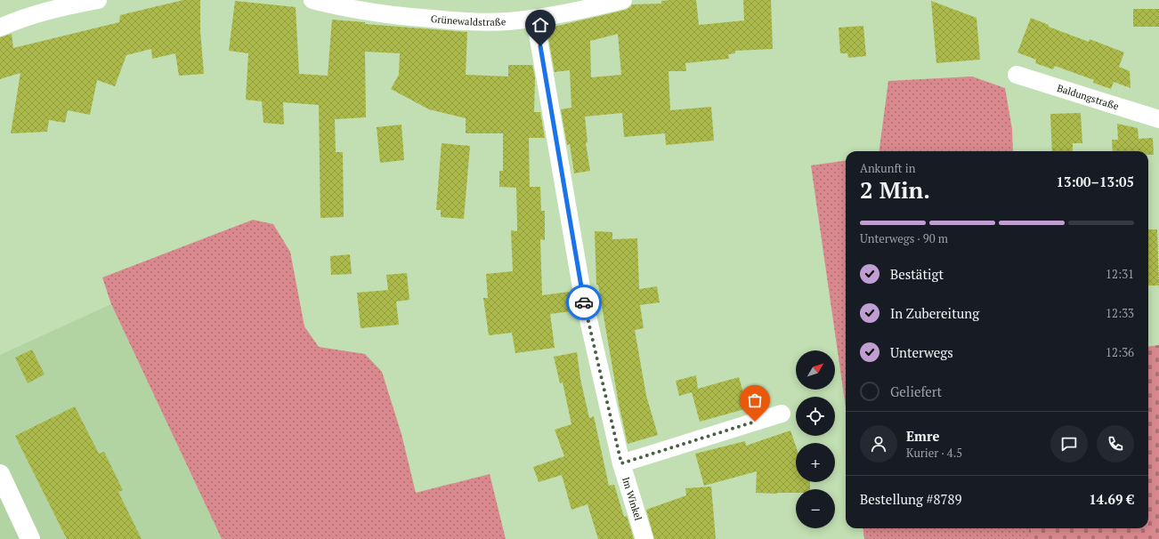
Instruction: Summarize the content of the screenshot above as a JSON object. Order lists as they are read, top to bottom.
{
  "streets": {
    "street": ["Grünewaldstraße", "Baldungstraße", "Im Winkel"]
  },
  "crossings": [
    ["Grünewaldstraße", "Im Winkel"]
  ],
  "north": "top right",
  "page": {
    "heading": ["2 Min.", "Ankunft in", "13:00–13:05"],
    "panel": [
      "Emre",
      "Kurier · 4.5",
      "Bestellung #8789",
      "14.69 €"
    ],
    "bar": "Unterwegs · 90 m",
    "list": [
      ["Bestätigt", "12:31"],
      ["In Zubereitung", "12:33"],
      ["Unterwegs", "12:36"],
      "Geliefert"
    ],
    "map_buttons": ["+", "−"]
  }
}
